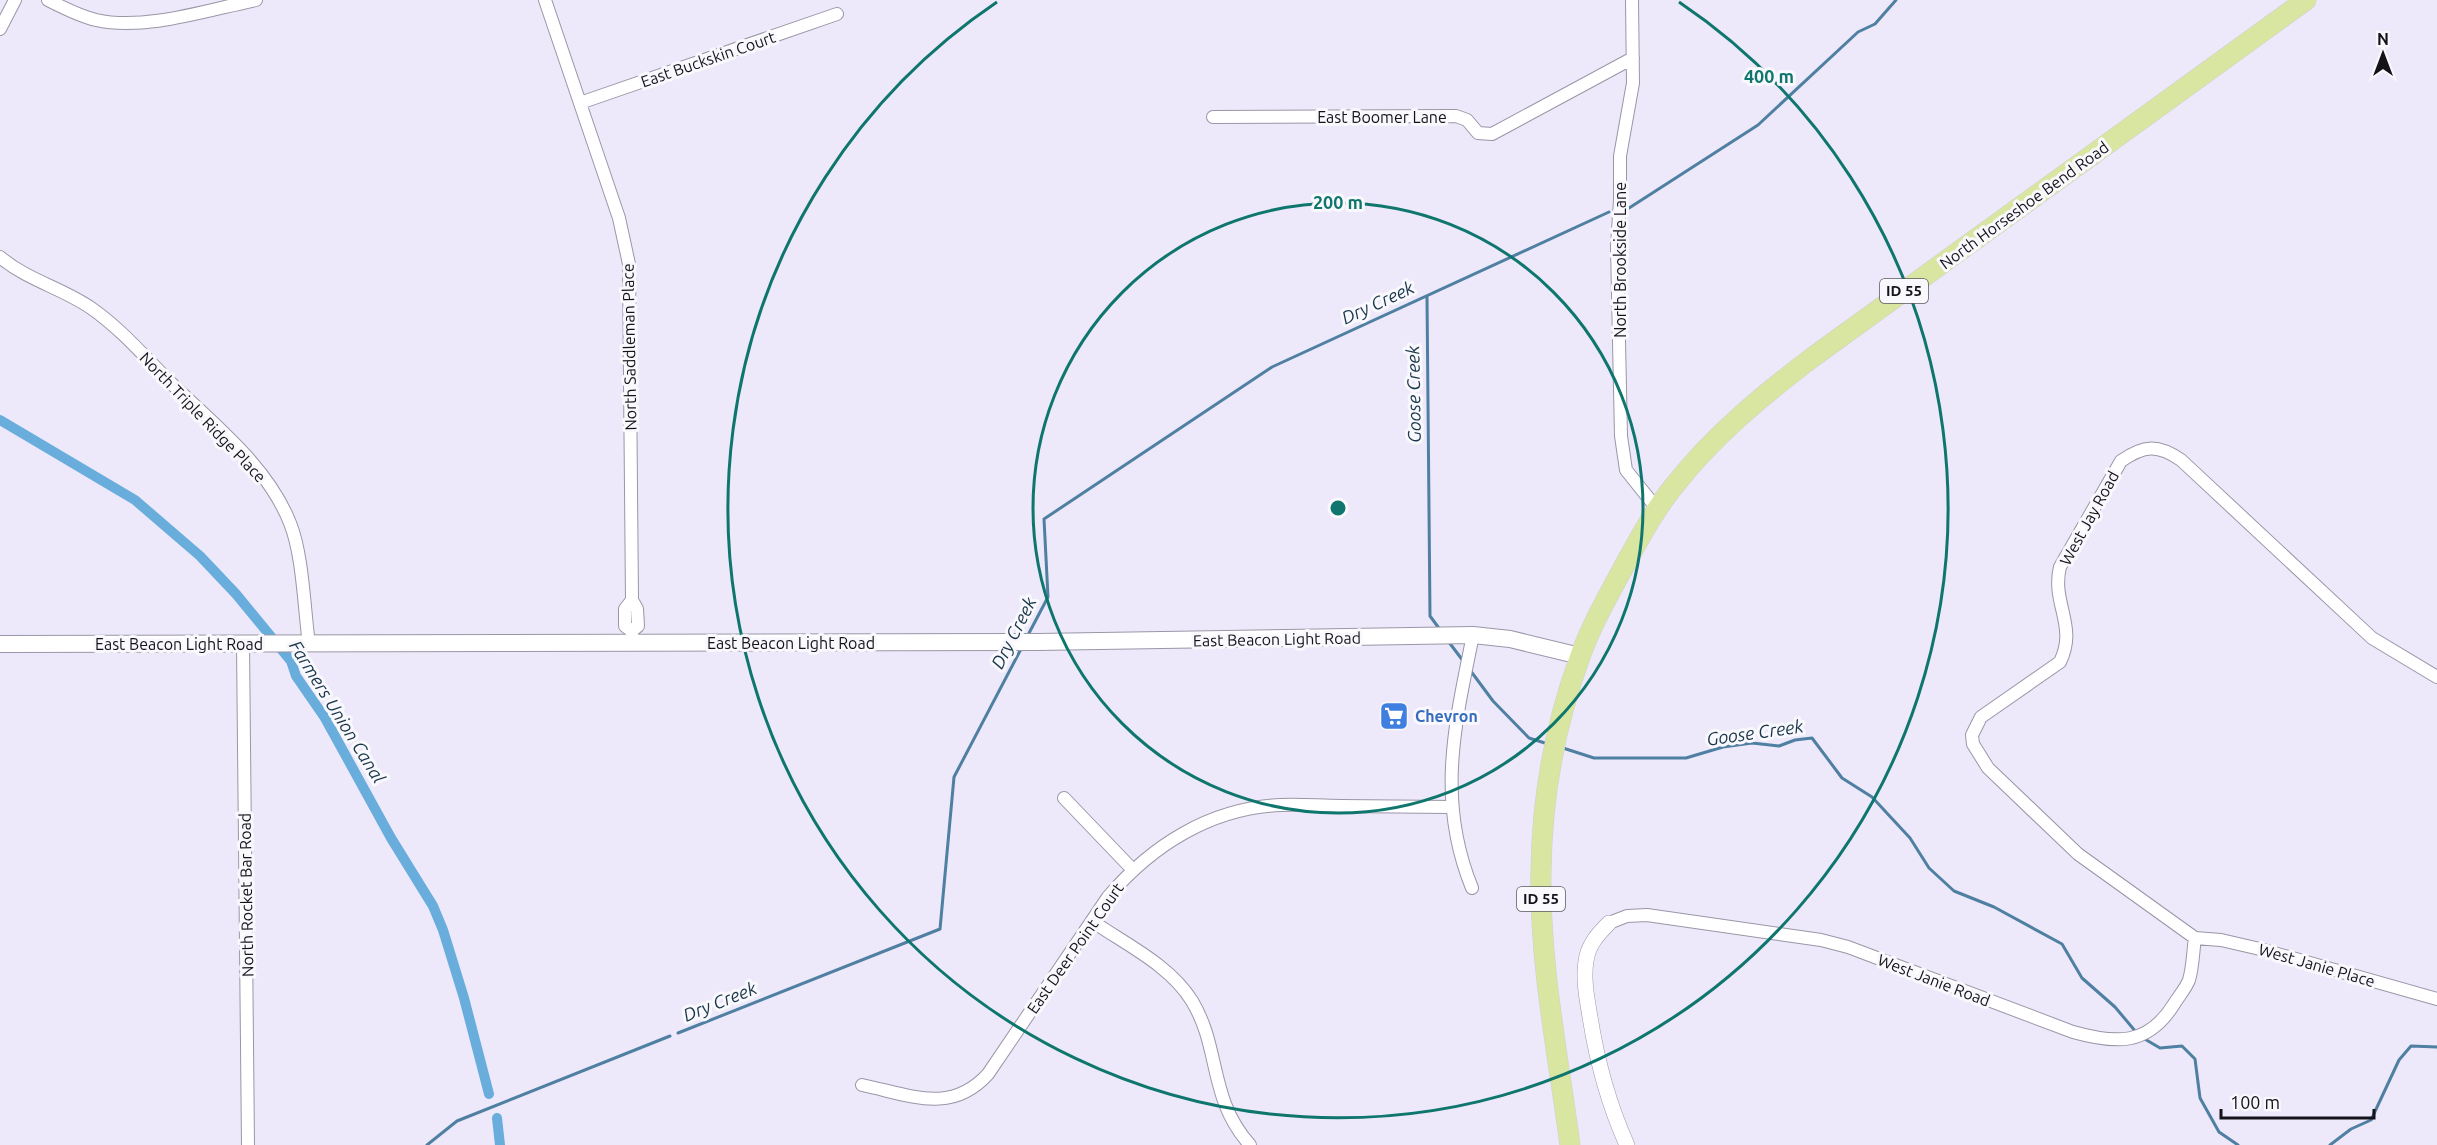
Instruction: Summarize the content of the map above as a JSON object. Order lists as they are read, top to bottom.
{
  "streets": {
    "highway": ["North Horseshoe Bend Road", "ID 55"],
    "main road": ["East Beacon Light Road"],
    "street": [
      "East Buckskin Court",
      "East Boomer Lane",
      "North Brookside Lane",
      "North Saddleman Place",
      "North Triple Ridge Place",
      "West Jay Road",
      "North Rocket Bar Road",
      "East Deer Point Court",
      "West Janie Place",
      "West Janie Road"
    ]
  },
  "crossings": [
    ["East Buckskin Court", "North Saddleman Place"],
    ["East Boomer Lane", "North Brookside Lane"],
    ["North Horseshoe Bend Road", "North Brookside Lane"],
    ["North Horseshoe Bend Road", "East Beacon Light Road"],
    ["North Saddleman Place", "East Beacon Light Road"],
    ["North Triple Ridge Place", "East Beacon Light Road"],
    ["West Jay Road", "West Janie Place"],
    ["West Jay Road", "West Janie Road"],
    ["East Beacon Light Road", "North Rocket Bar Road"],
    ["West Janie Place", "West Janie Road"]
  ],
  "water": ["Dry Creek", "Goose Creek", "Farmers Union Canal"],
  "places": {
    "supermarket": ["Chevron"]
  },
  "scale_bar": "100 m",
  "north": "top",
  "rings": ["400 m", "200 m"]
}
